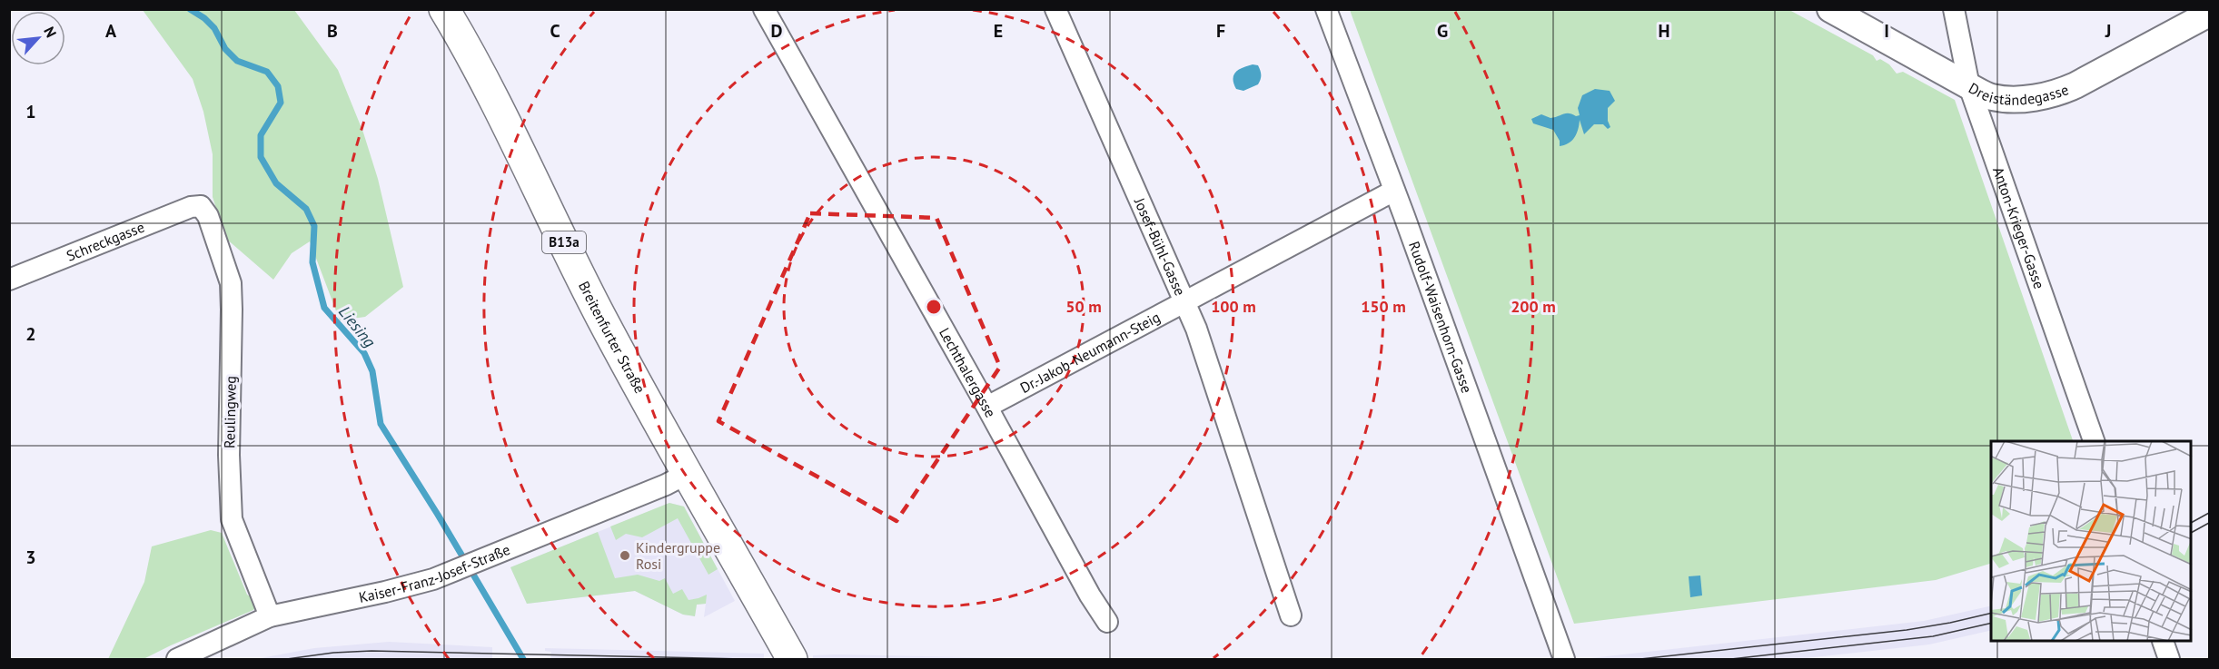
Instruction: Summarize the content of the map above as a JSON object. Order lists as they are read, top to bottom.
{
  "streets": {
    "main road": ["B13a", "Breitenfurter Straße"],
    "street": [
      "Dreiständegasse",
      "Anton-Krieger-Gasse",
      "Schreckgasse",
      "Josef-Bühl-Gasse",
      "Rudolf-Waisenhorn-Gasse",
      "Dr.-Jakob-Neumann-Steig",
      "Lechthalergasse",
      "Reulingweg",
      "Kaiser-Franz-Josef-Straße"
    ]
  },
  "crossings": [
    ["Dreiständegasse", "Anton-Krieger-Gasse"],
    ["Schreckgasse", "Reulingweg"],
    ["Josef-Bühl-Gasse", "Dr.-Jakob-Neumann-Steig"],
    ["Rudolf-Waisenhorn-Gasse", "Dr.-Jakob-Neumann-Steig"],
    ["Breitenfurter Straße", "Kaiser-Franz-Josef-Straße"],
    ["Dr.-Jakob-Neumann-Steig", "Lechthalergasse"],
    ["Reulingweg", "Kaiser-Franz-Josef-Straße"]
  ],
  "water": ["Liesing"],
  "places": ["Kindergruppe Rosi"],
  "north": "top right",
  "grid": {
    "columns": [
      "A",
      "B",
      "C",
      "D",
      "E",
      "F",
      "G",
      "H",
      "I",
      "J"
    ],
    "rows": ["1", "2", "3"]
  },
  "rings": [
    "50 m",
    "100 m",
    "150 m",
    "200 m"
  ]
}
